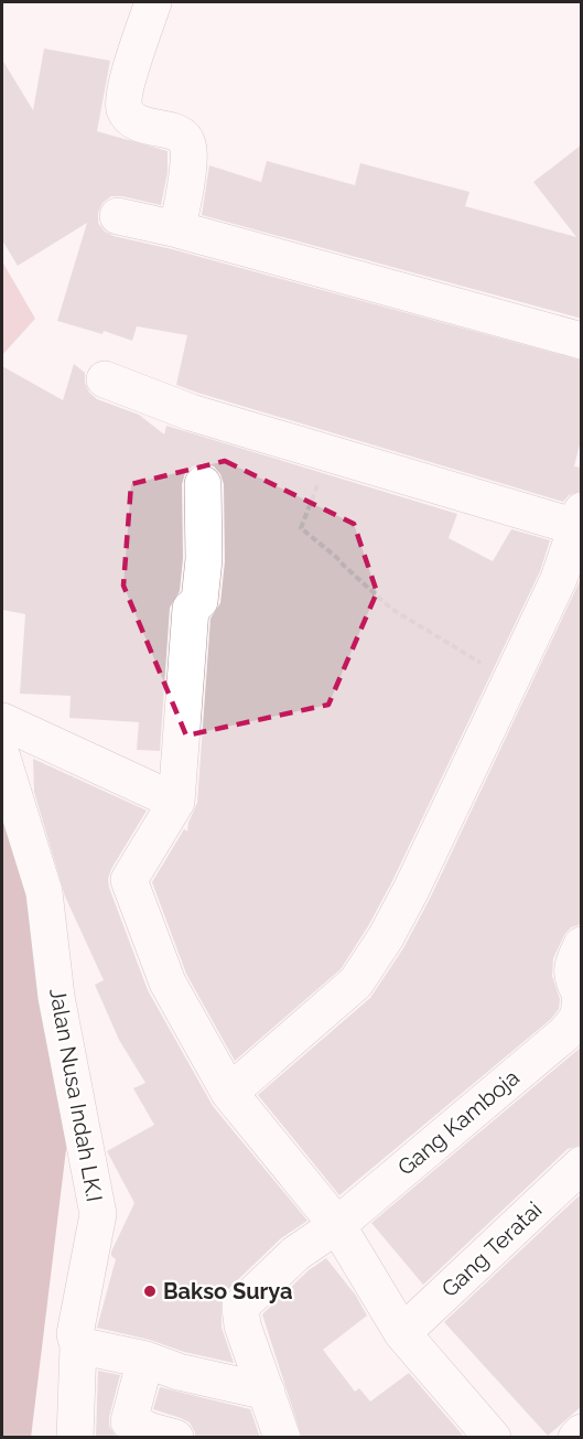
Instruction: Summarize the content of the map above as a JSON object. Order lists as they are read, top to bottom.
{
  "streets": {
    "street": ["Jalan Nusa Indah LK.I", "Gang Kamboja", "Gang Teratai"]
  },
  "places": ["Bakso Surya"]
}
